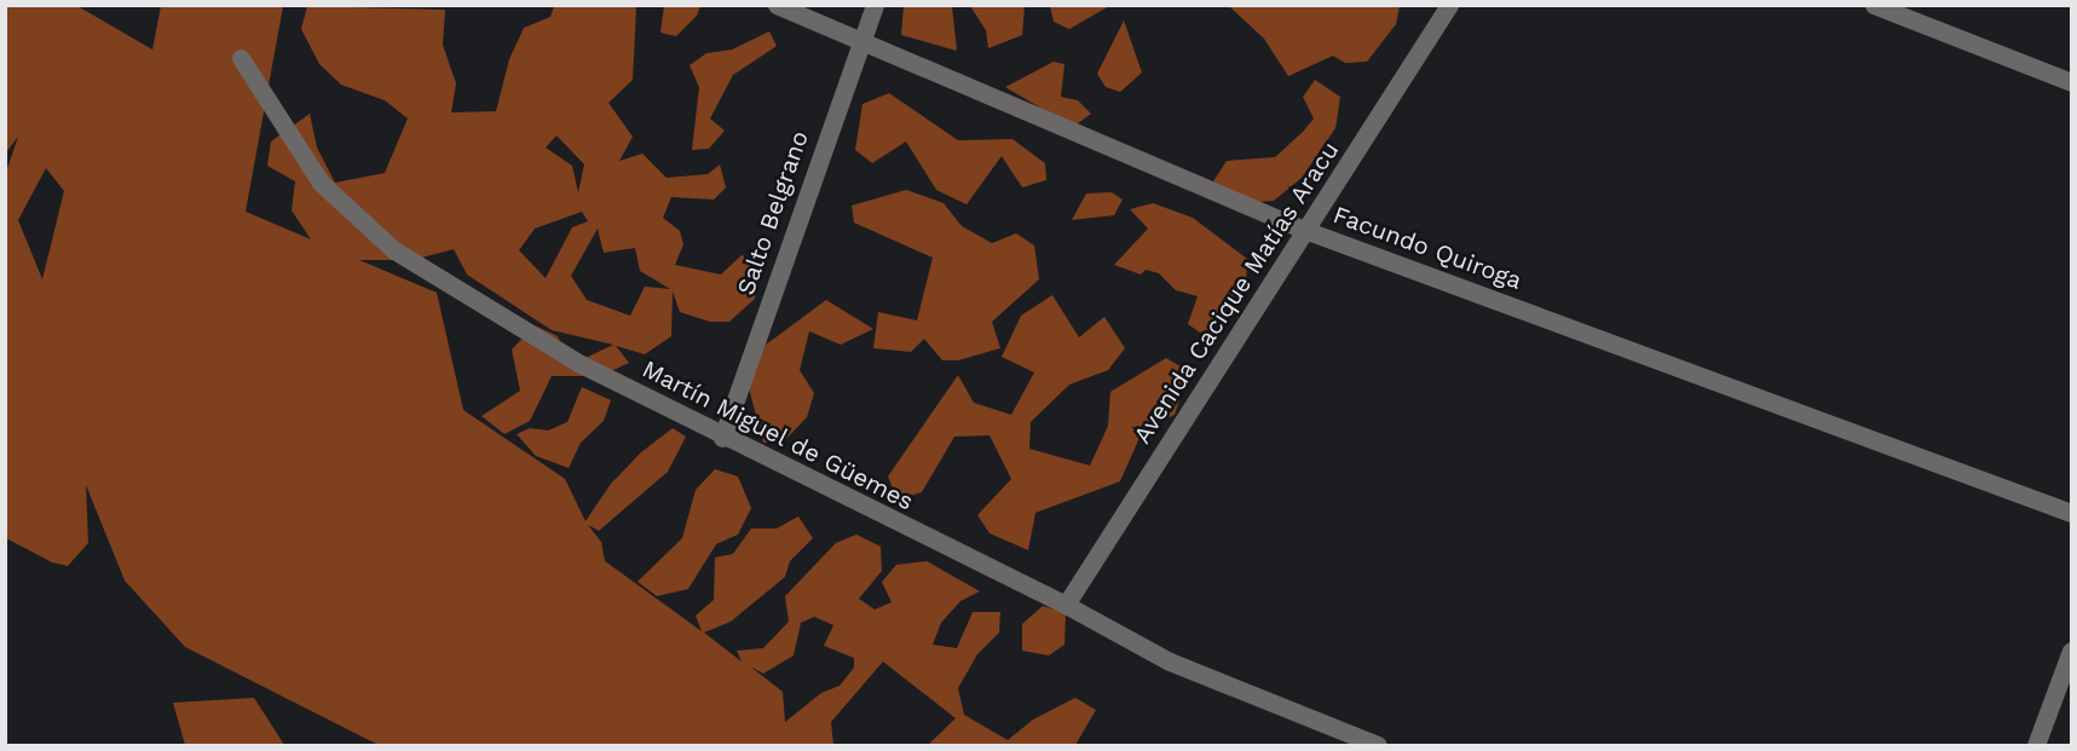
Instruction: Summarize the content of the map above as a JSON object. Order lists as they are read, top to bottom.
{
  "streets": {
    "street": [
      "Salto Belgrano",
      "Facundo Quiroga",
      "Avenida Cacique Matías Aracu",
      "Martín Miguel de Güemes"
    ]
  },
  "crossings": [
    ["Salto Belgrano", "Facundo Quiroga"],
    ["Salto Belgrano", "Martín Miguel de Güemes"],
    ["Facundo Quiroga", "Avenida Cacique Matías Aracu"],
    ["Avenida Cacique Matías Aracu", "Martín Miguel de Güemes"]
  ]
}
